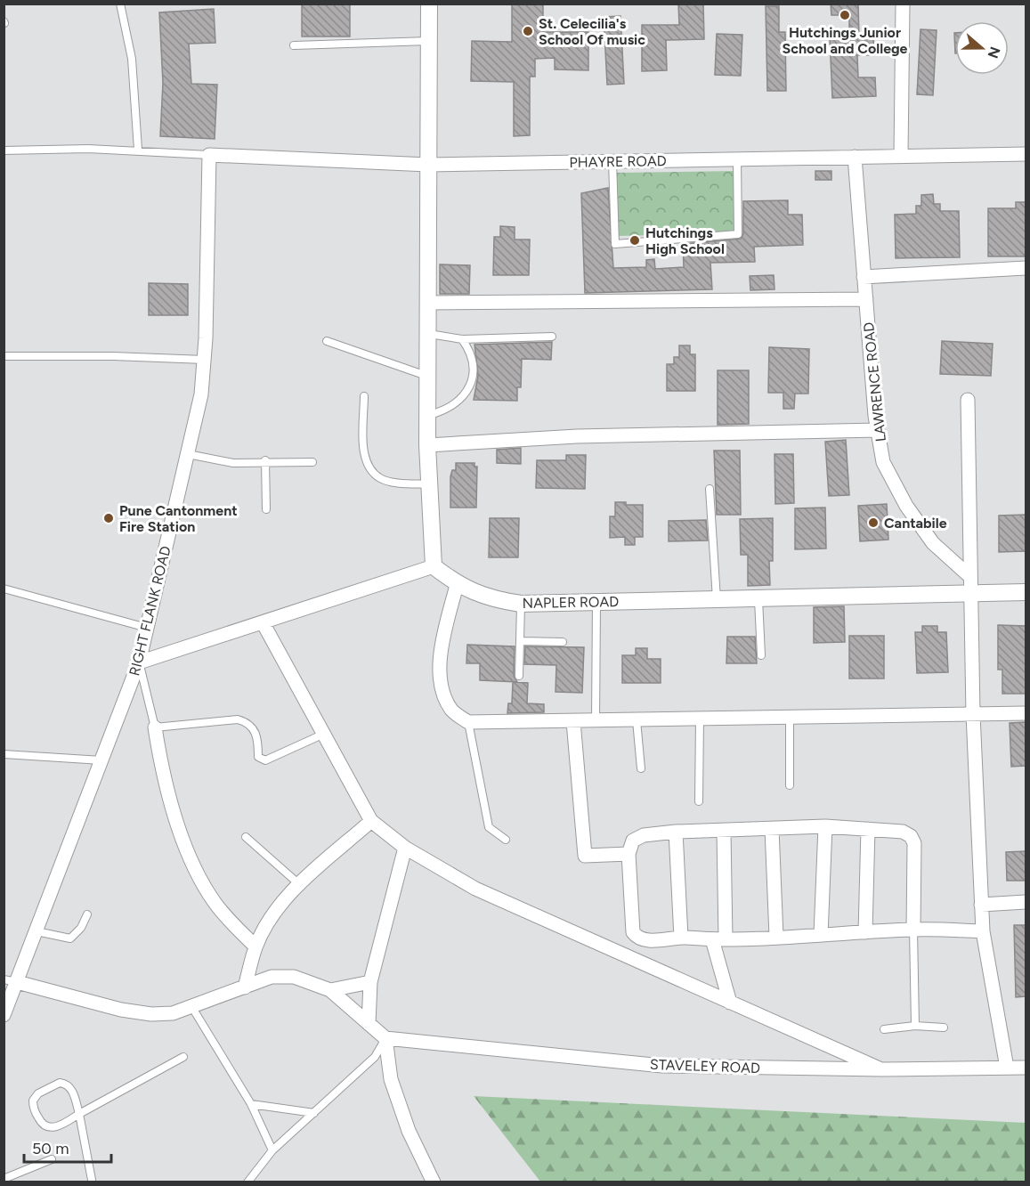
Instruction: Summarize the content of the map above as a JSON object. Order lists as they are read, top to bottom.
{
  "streets": {
    "street": [
      "PHAYRE ROAD",
      "LAWRENCE ROAD",
      "NAPLER ROAD",
      "RIGHT FLANK ROAD",
      "STAVELEY ROAD"
    ]
  },
  "crossings": [
    ["PHAYRE ROAD", "LAWRENCE ROAD"],
    ["PHAYRE ROAD", "RIGHT FLANK ROAD"]
  ],
  "places": [
    "Hutchings Junior School and College",
    "St. Celecilia's School Of music",
    "Hutchings High School",
    "Pune Cantonment Fire Station",
    "Cantabile"
  ],
  "scale_bar": "50 m",
  "north": "right"
}
